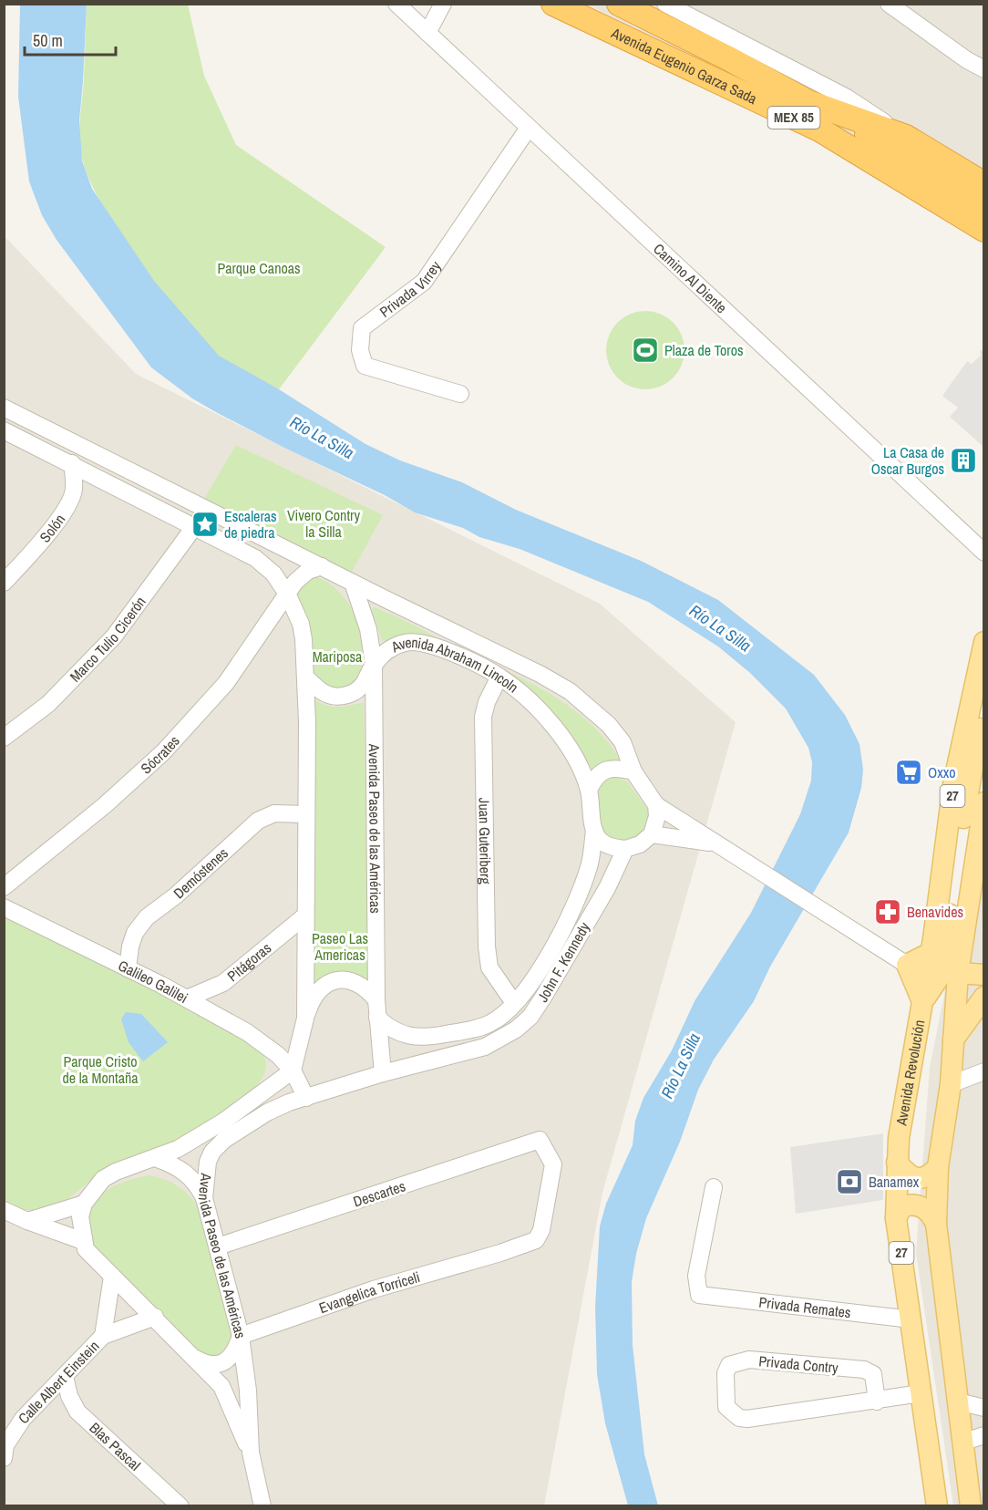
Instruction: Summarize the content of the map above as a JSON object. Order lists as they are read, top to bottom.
{
  "streets": {
    "highway": ["Avenida Eugenio Garza Sada", "MEX 85"],
    "main road": ["27", "Avenida Revolución"],
    "street": [
      "Camino Al Diente",
      "Privada Virrey",
      "Solón",
      "Marco Tulio Cicerón",
      "Avenida Abraham Lincoln",
      "Sócrates",
      "Avenida Paseo de las Américas",
      "Juan Guteriberg",
      "Demóstenes",
      "Pitágoras",
      "John F. Kennedy",
      "Galileo Galilei",
      "Descartes",
      "Evangelica Torriceli",
      "Privada Remates",
      "Privada Contry",
      "Calle Albert Einstein",
      "Blas Pascal"
    ]
  },
  "crossings": [
    ["Camino Al Diente", "Privada Virrey"],
    ["Avenida Abraham Lincoln", "Sócrates"],
    ["Avenida Abraham Lincoln", "Avenida Paseo de las Américas"],
    ["Avenida Abraham Lincoln", "Juan Guteriberg"],
    ["Avenida Abraham Lincoln", "John F. Kennedy"],
    ["Avenida Paseo de las Américas", "John F. Kennedy"],
    ["Avenida Paseo de las Américas", "Galileo Galilei"],
    ["Avenida Paseo de las Américas", "Descartes"],
    ["Avenida Paseo de las Américas", "Evangelica Torriceli"],
    ["Avenida Paseo de las Américas", "Calle Albert Einstein"],
    ["Juan Guteriberg", "John F. Kennedy"],
    ["Demóstenes", "Galileo Galilei"],
    ["Pitágoras", "Galileo Galilei"],
    ["Avenida Revolución", "Privada Remates"],
    ["Avenida Revolución", "Privada Contry"],
    ["Descartes", "Evangelica Torriceli"],
    ["Calle Albert Einstein", "Blas Pascal"]
  ],
  "water": ["Río La Silla"],
  "parks": [
    "Parque Canoas",
    "Vivero Contry la Silla",
    "Mariposa",
    "Paseo Las Americas",
    "Parque Cristo de la Montaña"
  ],
  "places": {
    "sports": ["Plaza de Toros"],
    "building": ["La Casa de Oscar Burgos"],
    "place": ["Escaleras de piedra"],
    "supermarket": ["Oxxo"],
    "pharmacy": ["Benavides"],
    "bank": ["Banamex"]
  },
  "scale_bar": "50 m"
}
